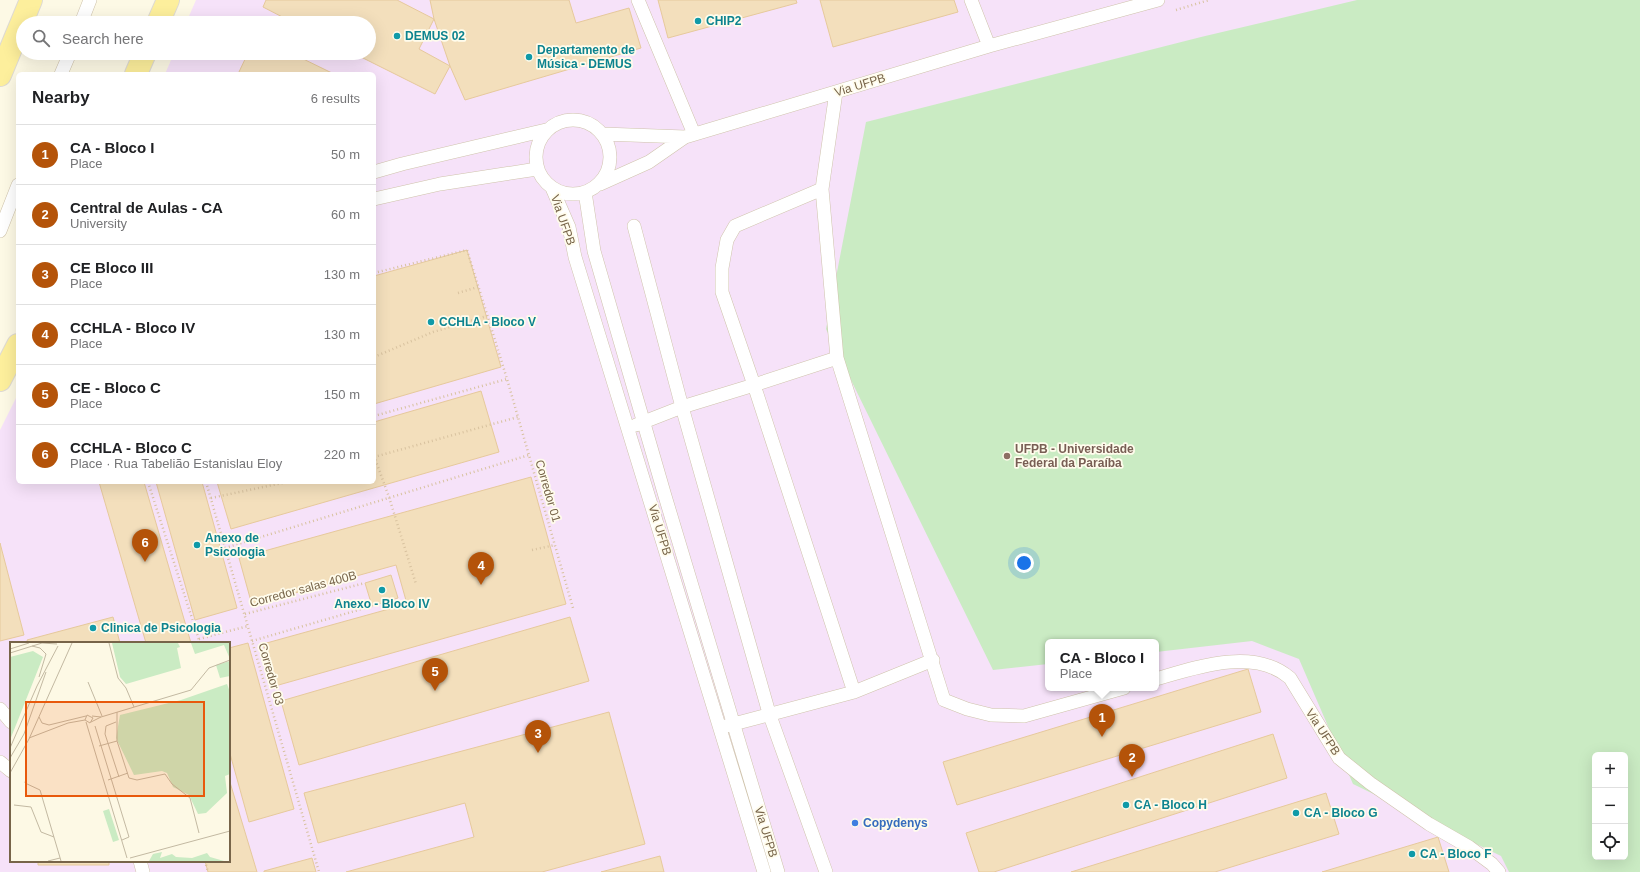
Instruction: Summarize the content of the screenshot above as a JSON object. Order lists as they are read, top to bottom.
{
  "streets": {
    "lane": ["Via UFPB"],
    "path": ["Corredor 01", "Corredor salas 400B", "Corredor 03"]
  },
  "crossings": [
    ["Corredor salas 400B", "Corredor 03"]
  ],
  "places": [
    "CHIP2",
    "DEMUS 02",
    "Departamento de Música - DEMUS",
    "CCHLA - Bloco V",
    "UFPB - Universidade Federal da Paraíba",
    "Anexo de Psicologia",
    "Anexo - Bloco IV",
    "Clinica de Psicologia",
    "CA - Bloco H",
    "CA - Bloco G",
    "Copydenys",
    "CA - Bloco F"
  ],
  "page": {
    "search": "Search here",
    "heading": ["Nearby", "6 results"],
    "list": [
      {
        "mark": "1",
        "name": "CA - Bloco I",
        "note": "Place",
        "value": "50 m"
      },
      {
        "mark": "2",
        "name": "Central de Aulas - CA",
        "note": "University",
        "value": "60 m"
      },
      {
        "mark": "3",
        "name": "CE Bloco III",
        "note": "Place",
        "value": "130 m"
      },
      {
        "mark": "4",
        "name": "CCHLA - Bloco IV",
        "note": "Place",
        "value": "130 m"
      },
      {
        "mark": "5",
        "name": "CE - Bloco C",
        "note": "Place",
        "value": "150 m"
      },
      {
        "mark": "6",
        "name": "CCHLA - Bloco C",
        "note": "Place · Rua Tabelião Estanislau Eloy",
        "value": "220 m"
      }
    ],
    "pins": [
      "6",
      "4",
      "5",
      "1",
      "3",
      "2"
    ],
    "popup": ["CA - Bloco I", "Place"],
    "map_buttons": ["+", "−"]
  }
}
